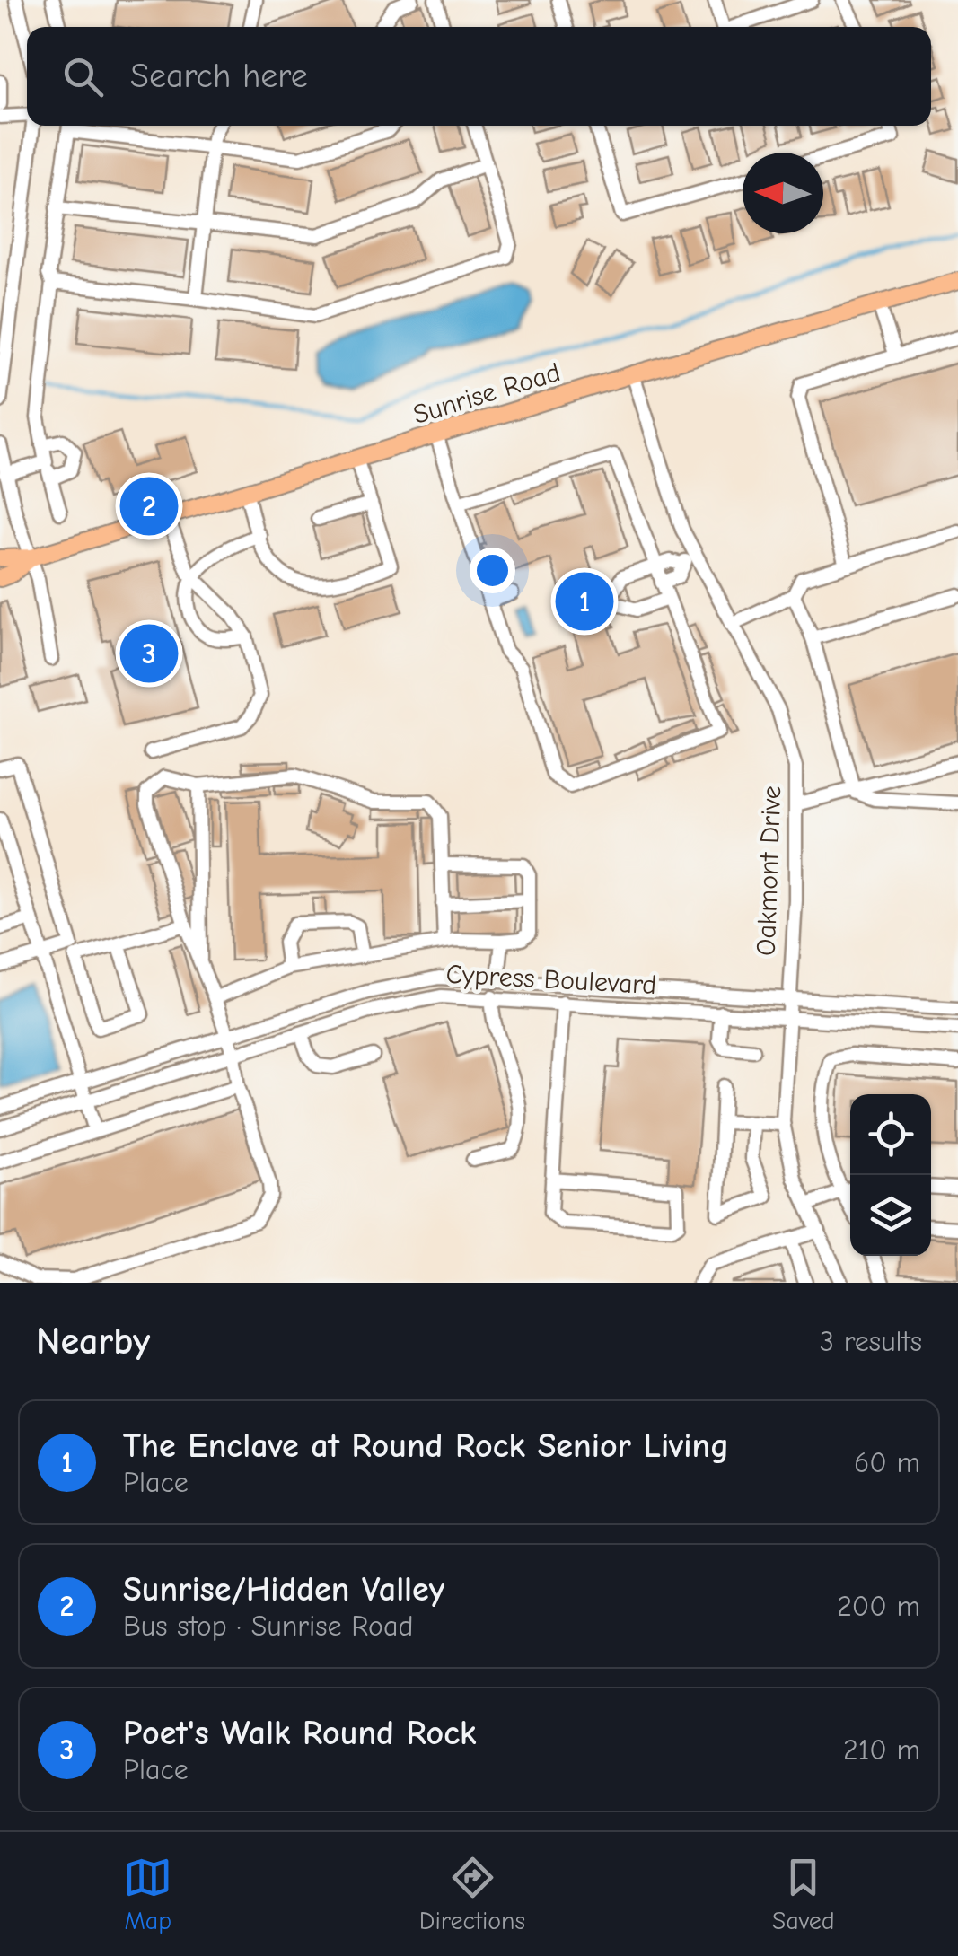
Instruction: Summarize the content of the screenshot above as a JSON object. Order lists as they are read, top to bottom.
{
  "streets": {
    "main road": ["Sunrise Road"],
    "street": ["Oakmont Drive", "Cypress Boulevard"]
  },
  "crossings": [
    ["Sunrise Road", "Oakmont Drive"],
    ["Oakmont Drive", "Cypress Boulevard"]
  ],
  "north": "left",
  "page": {
    "search": "Search here",
    "pins": ["2", "1", "3"],
    "heading": ["Nearby", "3 results"],
    "list": [
      {
        "mark": "1",
        "name": "The Enclave at Round Rock Senior Living",
        "note": "Place",
        "value": "60 m"
      },
      {
        "mark": "2",
        "name": "Sunrise/Hidden Valley",
        "note": "Bus stop · Sunrise Road",
        "value": "200 m"
      },
      {
        "mark": "3",
        "name": "Poet's Walk Round Rock",
        "note": "Place",
        "value": "210 m"
      }
    ],
    "nav": ["Map", "Directions", "Saved"]
  }
}
